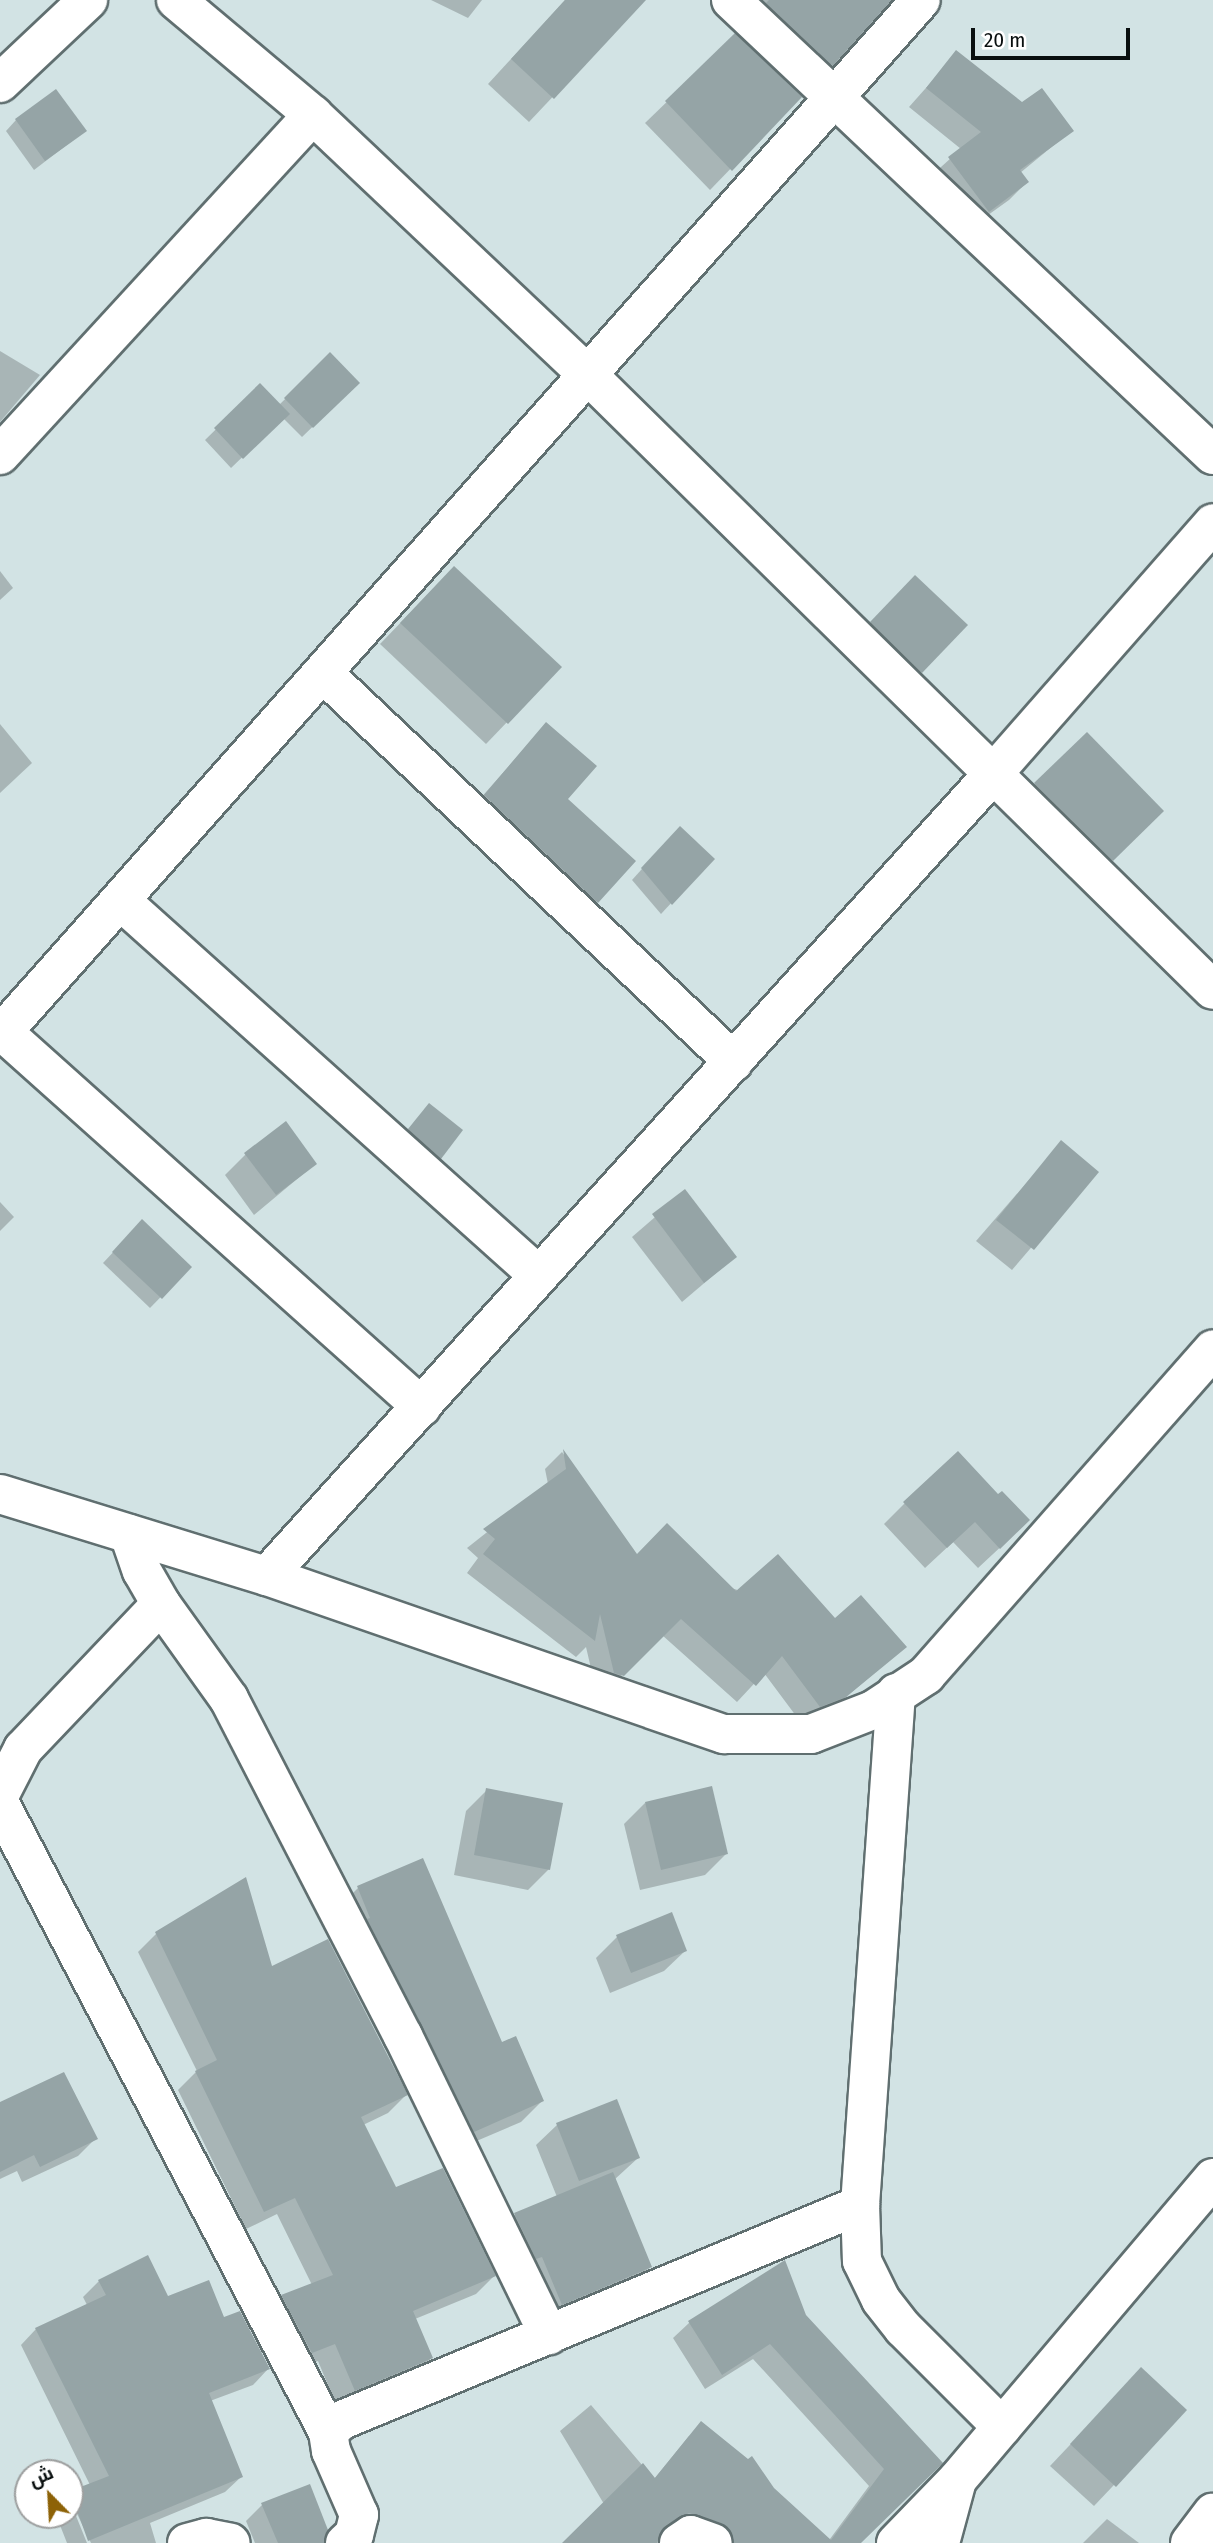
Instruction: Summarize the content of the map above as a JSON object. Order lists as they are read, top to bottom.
{
  "scale_bar": "20 m",
  "north": "top left"
}
